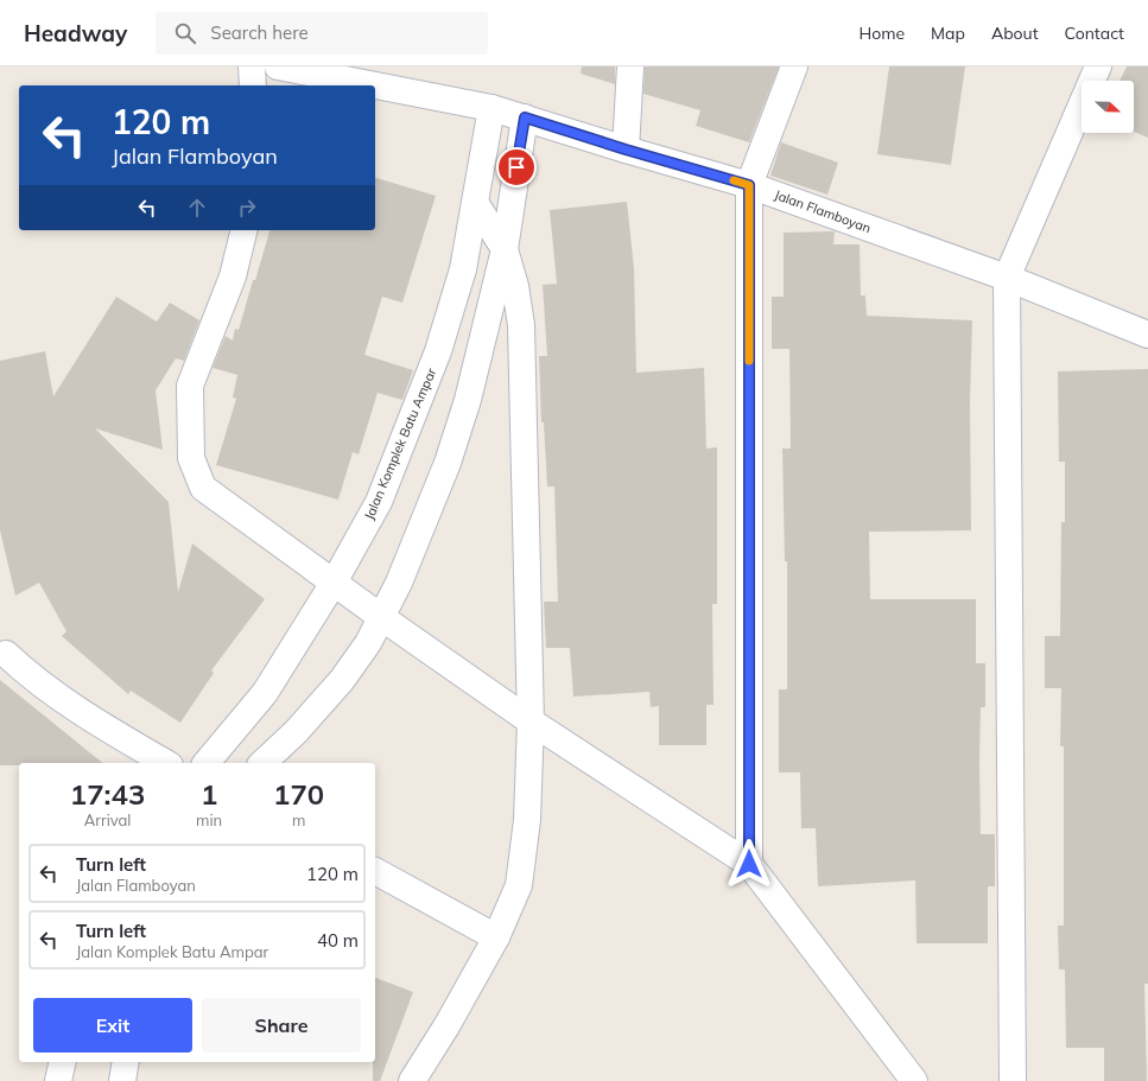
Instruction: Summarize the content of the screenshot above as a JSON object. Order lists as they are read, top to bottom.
{
  "streets": {
    "street": ["Jalan Flamboyan", "Jalan Komplek Batu Ampar"]
  },
  "crossings": [
    ["Jalan Flamboyan", "Jalan Komplek Batu Ampar"]
  ],
  "north": "right",
  "page": {
    "header": "Headway",
    "search": "Search here",
    "nav": [
      "Home",
      "Map",
      "About",
      "Contact"
    ],
    "turn": ["120 m", "Jalan Flamboyan"],
    "eta": [
      "17:43",
      "Arrival",
      "1",
      "min",
      "170",
      "m"
    ],
    "list": [
      {
        "name": "Turn left",
        "note": "Jalan Flamboyan",
        "value": "120 m"
      },
      {
        "name": "Turn left",
        "note": "Jalan Komplek Batu Ampar",
        "value": "40 m"
      }
    ],
    "buttons": ["Exit", "Share"]
  }
}
